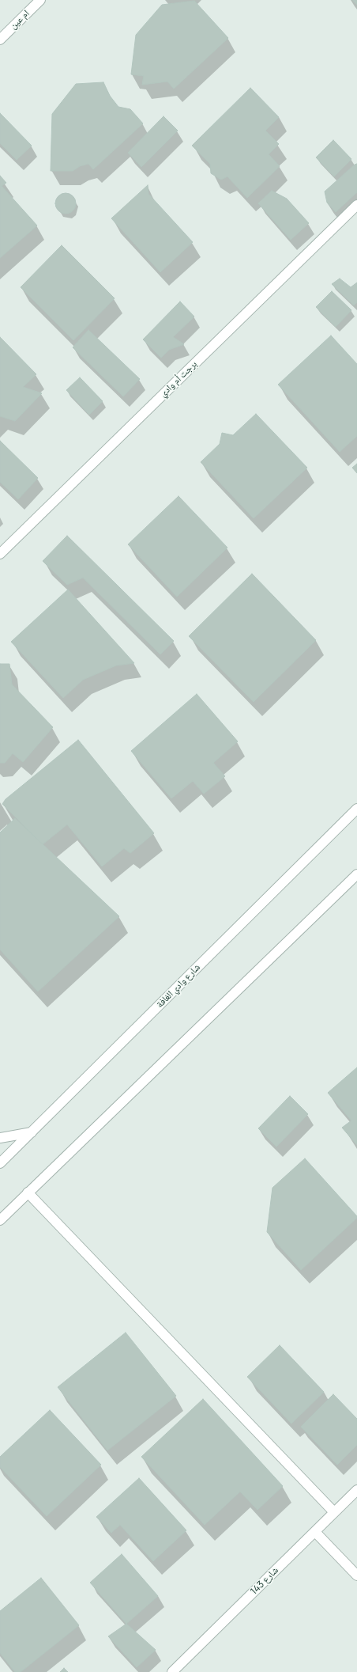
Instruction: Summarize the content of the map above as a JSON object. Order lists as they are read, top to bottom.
{
  "streets": {
    "street": [
      "ام عين",
      "برجت أم وادي",
      "شارع وادي الغافة",
      "شارع 143"
    ]
  }
}
